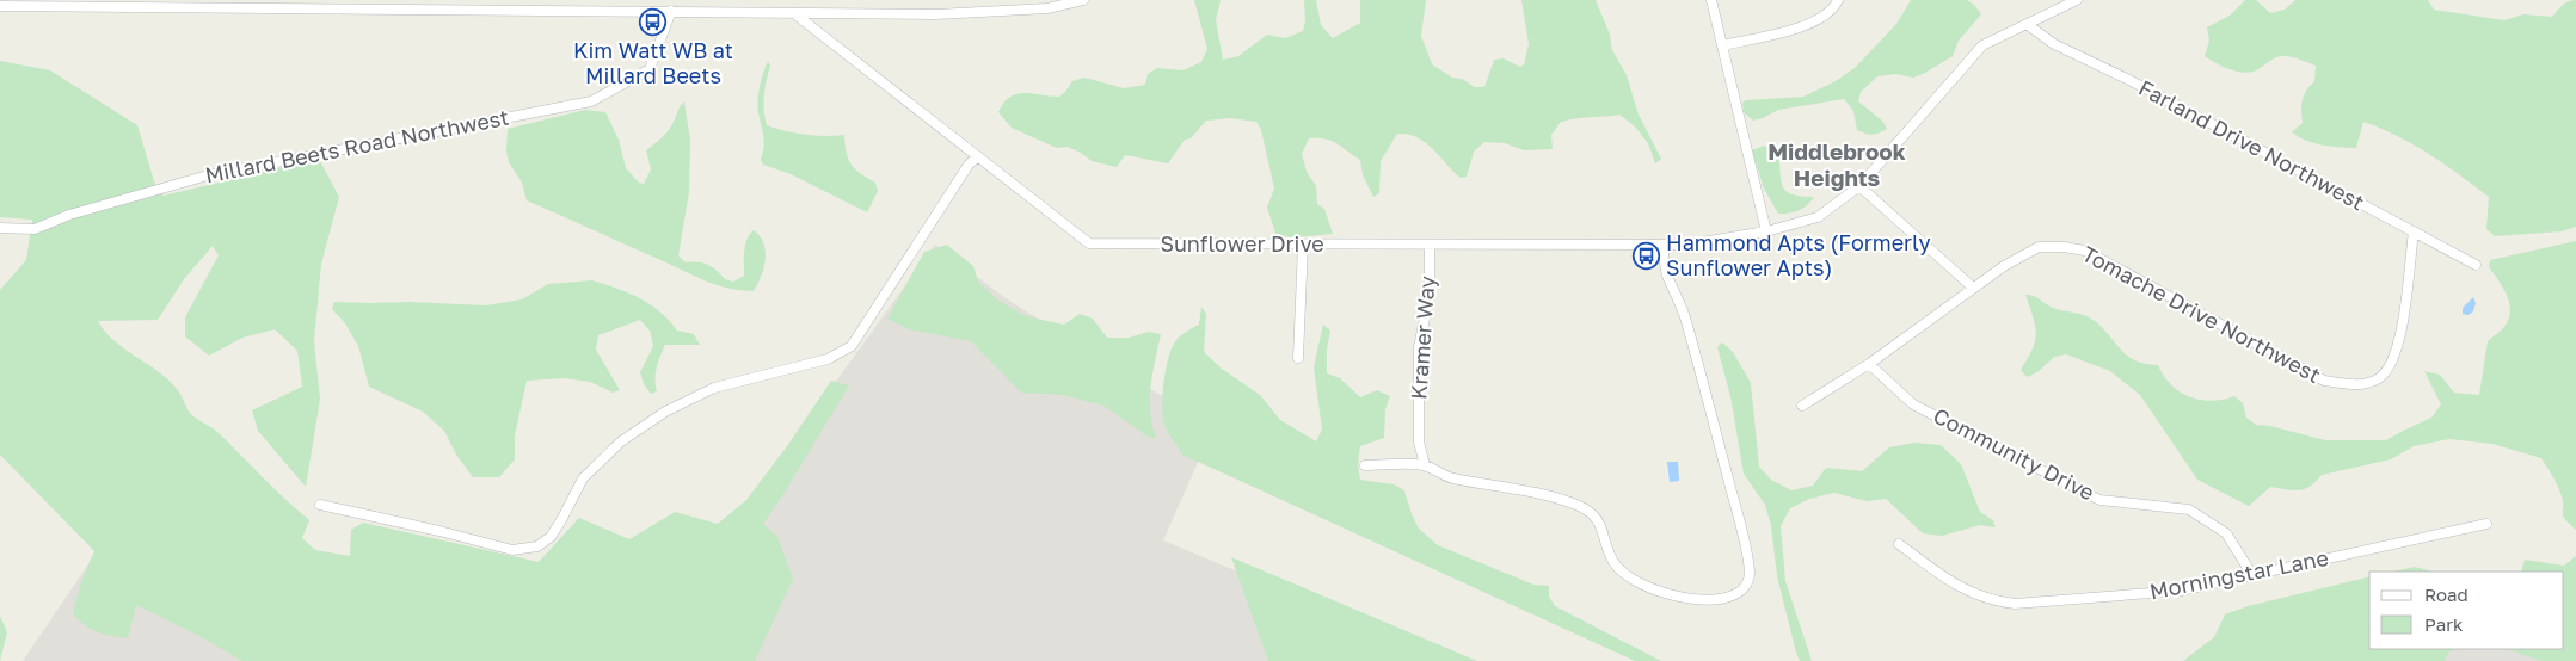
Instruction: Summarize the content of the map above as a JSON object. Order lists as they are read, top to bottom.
{
  "streets": {
    "street": [
      "Farland Drive Northwest",
      "Millard Beets Road Northwest",
      "Sunflower Drive",
      "Tomache Drive Northwest",
      "Kramer Way",
      "Community Drive",
      "Morningstar Lane"
    ]
  },
  "crossings": [
    ["Farland Drive Northwest", "Sunflower Drive"],
    ["Farland Drive Northwest", "Tomache Drive Northwest"],
    ["Sunflower Drive", "Kramer Way"],
    ["Tomache Drive Northwest", "Community Drive"],
    ["Community Drive", "Morningstar Lane"]
  ],
  "districts": ["Middlebrook Heights"],
  "places": {
    "bus stop": ["Kim Watt WB at Millard Beets", "Hammond Apts (Formerly Sunflower Apts)"]
  },
  "legend": ["Road", "Park"]
}
